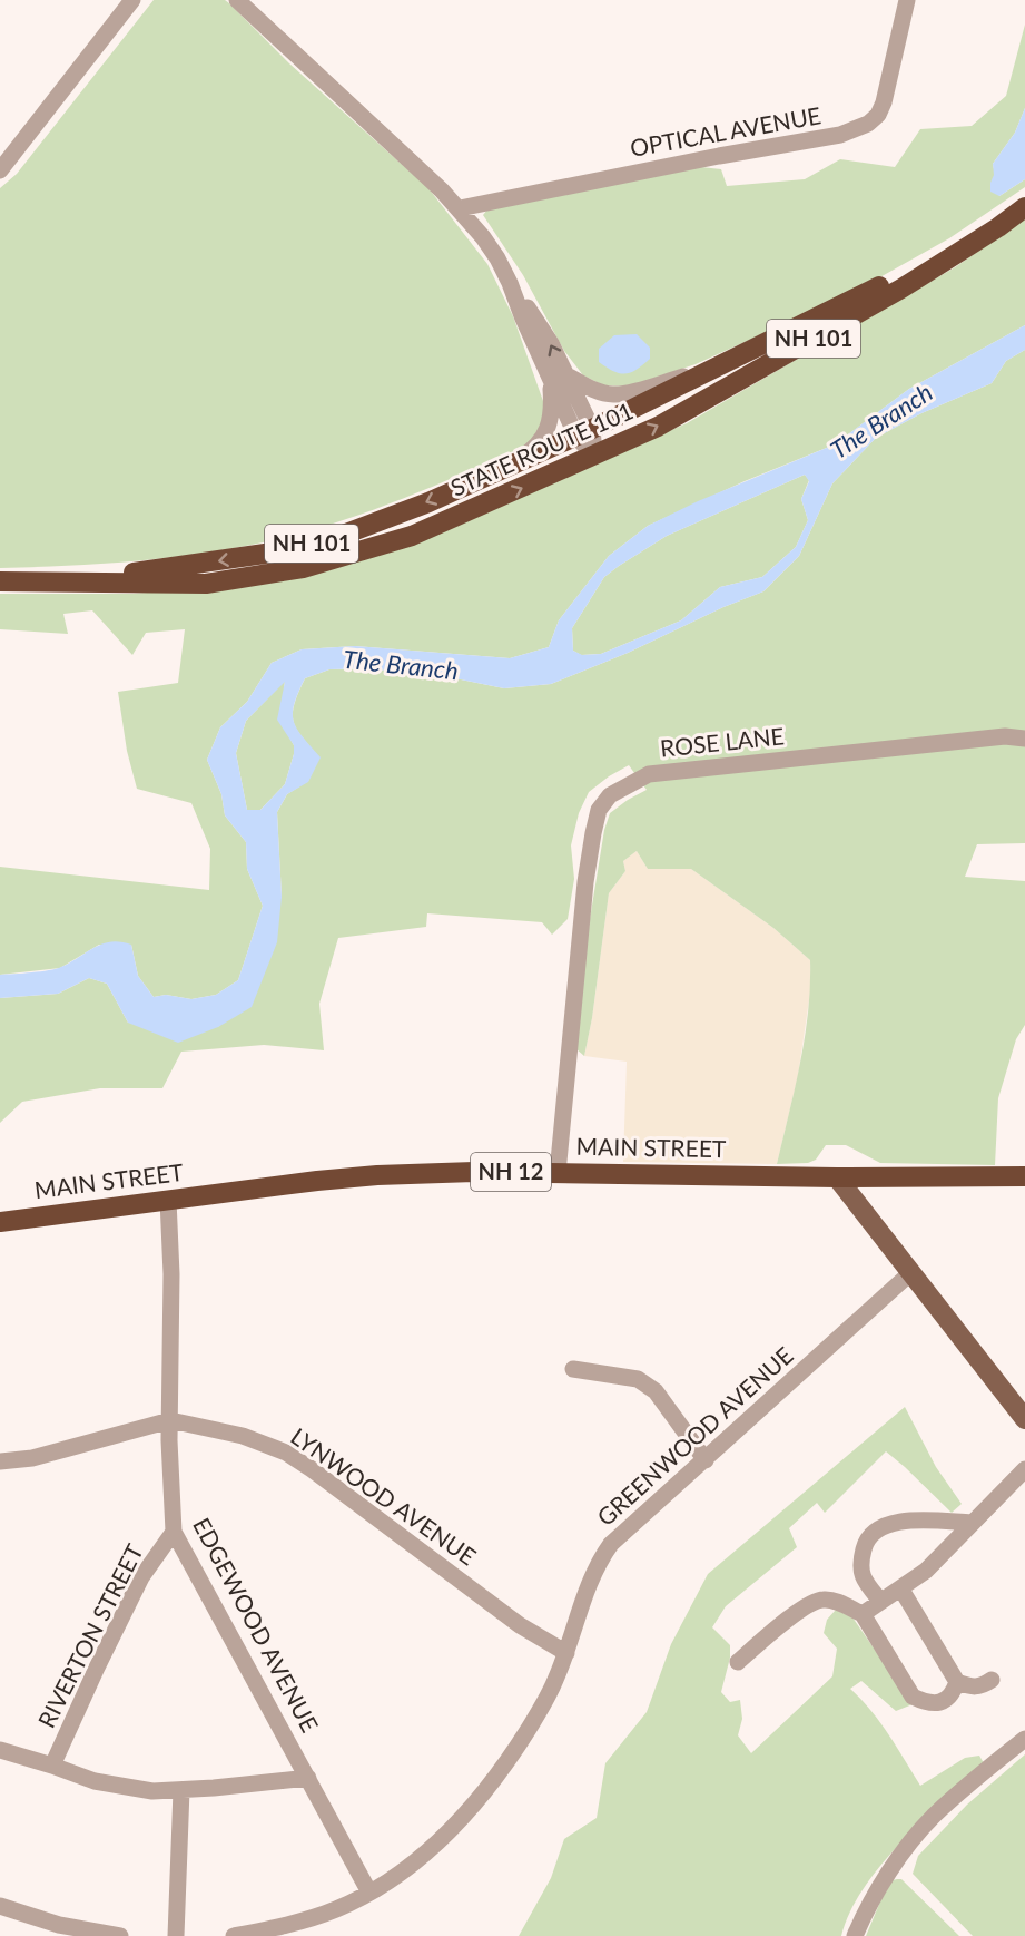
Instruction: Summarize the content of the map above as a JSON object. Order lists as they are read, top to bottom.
{
  "streets": {
    "highway": [
      "NH 101",
      "STATE ROUTE 101",
      "MAIN STREET",
      "NH 12"
    ],
    "street": [
      "OPTICAL AVENUE",
      "ROSE LANE",
      "GREENWOOD AVENUE",
      "LYNWOOD AVENUE",
      "EDGEWOOD AVENUE",
      "RIVERTON STREET"
    ]
  },
  "crossings": [
    ["ROSE LANE", "MAIN STREET"],
    ["MAIN STREET", "EDGEWOOD AVENUE"],
    ["GREENWOOD AVENUE", "LYNWOOD AVENUE"],
    ["GREENWOOD AVENUE", "EDGEWOOD AVENUE"],
    ["LYNWOOD AVENUE", "EDGEWOOD AVENUE"],
    ["EDGEWOOD AVENUE", "RIVERTON STREET"]
  ],
  "water": ["The Branch"]
}
